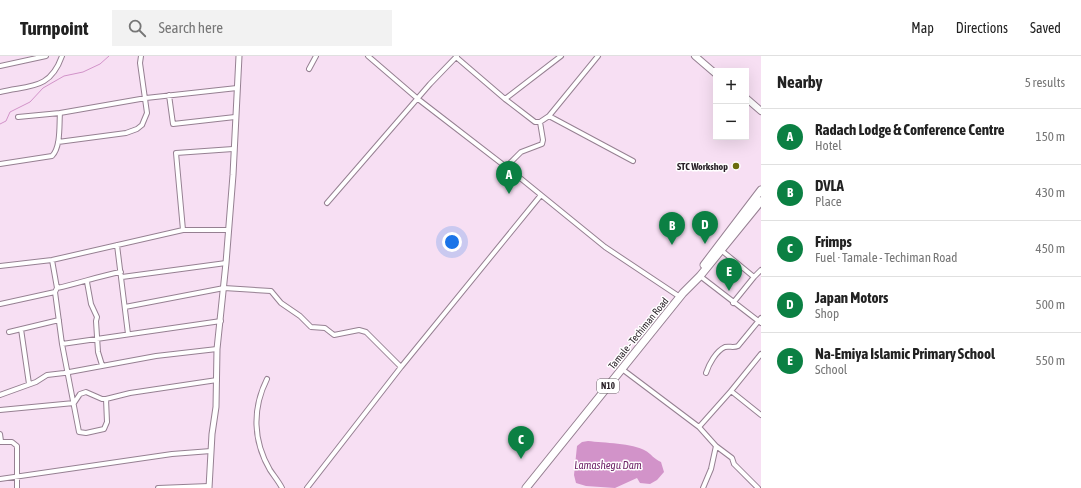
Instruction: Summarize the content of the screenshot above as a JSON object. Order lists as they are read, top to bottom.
{
  "streets": {
    "highway": ["Tamale - Techiman Road", "N10"]
  },
  "crossings": [
    ["Tamale - Techiman Road", "N10"]
  ],
  "water": ["Lamashegu Dam"],
  "places": ["STC Workshop"],
  "page": {
    "header": "Turnpoint",
    "search": "Search here",
    "nav": ["Map", "Directions", "Saved"],
    "heading": ["Nearby", "5 results"],
    "map_buttons": ["+", "−"],
    "list": [
      {
        "mark": "A",
        "name": "Radach Lodge & Conference Centre",
        "note": "Hotel",
        "value": "150 m"
      },
      {
        "mark": "B",
        "name": "DVLA",
        "note": "Place",
        "value": "430 m"
      },
      {
        "mark": "C",
        "name": "Frimps",
        "note": "Fuel · Tamale - Techiman Road",
        "value": "450 m"
      },
      {
        "mark": "D",
        "name": "Japan Motors",
        "note": "Shop",
        "value": "500 m"
      },
      {
        "mark": "E",
        "name": "Na-Emiya Islamic Primary School",
        "note": "School",
        "value": "550 m"
      }
    ],
    "pins": [
      "A",
      "D",
      "B",
      "E",
      "C"
    ]
  }
}
